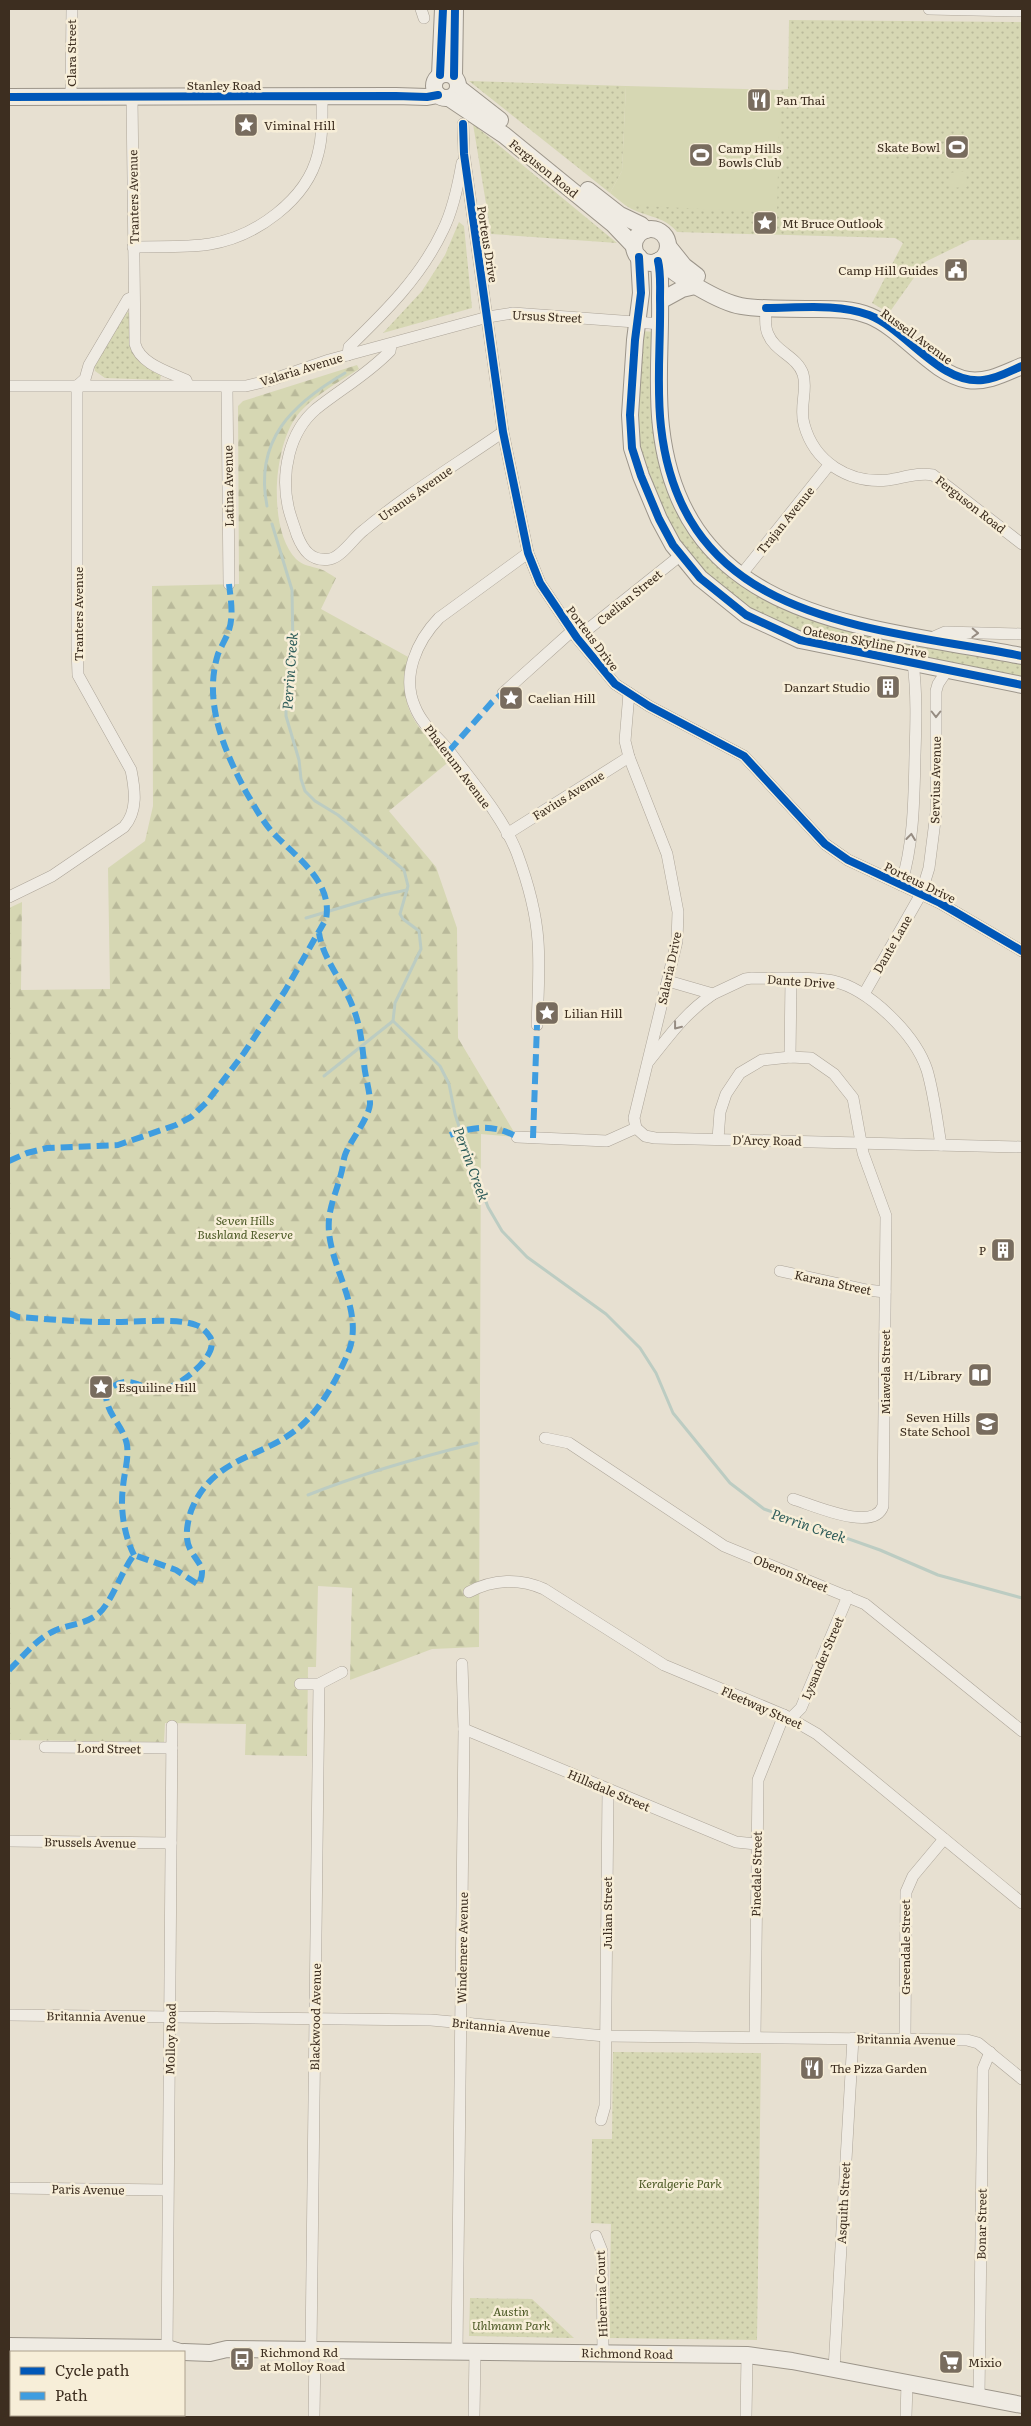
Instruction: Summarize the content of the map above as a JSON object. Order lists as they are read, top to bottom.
{
  "streets": {
    "main road": [
      "Stanley Road",
      "Ferguson Road",
      "Russell Avenue",
      "Oateson Skyline Drive",
      "Richmond Road"
    ],
    "street": [
      "Clara Street",
      "Tranters Avenue",
      "Porteus Drive",
      "Ursus Street",
      "Valaria Avenue",
      "Latina Avenue",
      "Uranus Avenue",
      "Trajan Avenue",
      "Caelian Street",
      "Phalerum Avenue",
      "Servius Avenue",
      "Favius Avenue",
      "Dante Lane",
      "Salaria Drive",
      "Dante Drive",
      "D'Arcy Road",
      "Karana Street",
      "Miawela Street",
      "Oberon Street",
      "Lysander Street",
      "Fleetway Street",
      "Lord Street",
      "Hillsdale Street",
      "Brussels Avenue",
      "Pinedale Street",
      "Julian Street",
      "Greendale Street",
      "Windemere Avenue",
      "Britannia Avenue",
      "Blackwood Avenue",
      "Molloy Road",
      "Paris Avenue",
      "Asquith Street",
      "Bonar Street",
      "Hibernia Court"
    ]
  },
  "crossings": [
    ["Clara Street", "Stanley Road"],
    ["Stanley Road", "Ferguson Road"],
    ["Stanley Road", "Tranters Avenue"],
    ["Ferguson Road", "Russell Avenue"],
    ["Ferguson Road", "Trajan Avenue"],
    ["Ferguson Road", "Oateson Skyline Drive"],
    ["Tranters Avenue", "Valaria Avenue"],
    ["Porteus Drive", "Ursus Street"],
    ["Porteus Drive", "Valaria Avenue"],
    ["Porteus Drive", "Uranus Avenue"],
    ["Porteus Drive", "Caelian Street"],
    ["Porteus Drive", "Phalerum Avenue"],
    ["Porteus Drive", "Servius Avenue"],
    ["Porteus Drive", "Dante Lane"],
    ["Porteus Drive", "Salaria Drive"],
    ["Ursus Street", "Valaria Avenue"],
    ["Ursus Street", "Uranus Avenue"],
    ["Ursus Street", "Oateson Skyline Drive"],
    ["Valaria Avenue", "Latina Avenue"],
    ["Trajan Avenue", "Oateson Skyline Drive"],
    ["Caelian Street", "Oateson Skyline Drive"],
    ["Oateson Skyline Drive", "Servius Avenue"],
    ["Phalerum Avenue", "Favius Avenue"],
    ["Servius Avenue", "Dante Lane"],
    ["Favius Avenue", "Salaria Drive"],
    ["Dante Lane", "Dante Drive"],
    ["Salaria Drive", "Dante Drive"],
    ["Salaria Drive", "D'Arcy Road"],
    ["Dante Drive", "D'Arcy Road"],
    ["D'Arcy Road", "Miawela Street"],
    ["Karana Street", "Miawela Street"],
    ["Oberon Street", "Lysander Street"],
    ["Lysander Street", "Fleetway Street"],
    ["Lysander Street", "Pinedale Street"],
    ["Fleetway Street", "Pinedale Street"],
    ["Fleetway Street", "Greendale Street"],
    ["Lord Street", "Molloy Road"],
    ["Hillsdale Street", "Pinedale Street"],
    ["Hillsdale Street", "Julian Street"],
    ["Hillsdale Street", "Windemere Avenue"],
    ["Brussels Avenue", "Molloy Road"],
    ["Pinedale Street", "Britannia Avenue"],
    ["Julian Street", "Britannia Avenue"],
    ["Greendale Street", "Britannia Avenue"],
    ["Windemere Avenue", "Britannia Avenue"],
    ["Windemere Avenue", "Richmond Road"],
    ["Britannia Avenue", "Blackwood Avenue"],
    ["Britannia Avenue", "Molloy Road"],
    ["Britannia Avenue", "Asquith Street"],
    ["Britannia Avenue", "Bonar Street"],
    ["Blackwood Avenue", "Richmond Road"],
    ["Molloy Road", "Paris Avenue"],
    ["Molloy Road", "Richmond Road"],
    ["Asquith Street", "Richmond Road"],
    ["Bonar Street", "Richmond Road"],
    ["Hibernia Court", "Richmond Road"]
  ],
  "water": ["Perrin Creek"],
  "parks": ["Seven Hills Bushland Reserve", "Keralgerie Park", "Austin Uhlmann Park"],
  "places": {
    "restaurant": ["Pan Thai", "The Pizza Garden"],
    "place": [
      "Viminal Hill",
      "Mt Bruce Outlook",
      "Caelian Hill",
      "Lilian Hill",
      "Esquiline Hill"
    ],
    "sports": ["Skate Bowl", "Camp Hills Bowls Club"],
    "public building": ["Camp Hill Guides"],
    "building": ["Danzart Studio", "P"],
    "library": ["H/Library"],
    "school or university": ["Seven Hills State School"],
    "bus stop": ["Richmond Rd at Molloy Road"],
    "supermarket": ["Mixio"]
  },
  "legend": ["Cycle path", "Path"]
}
